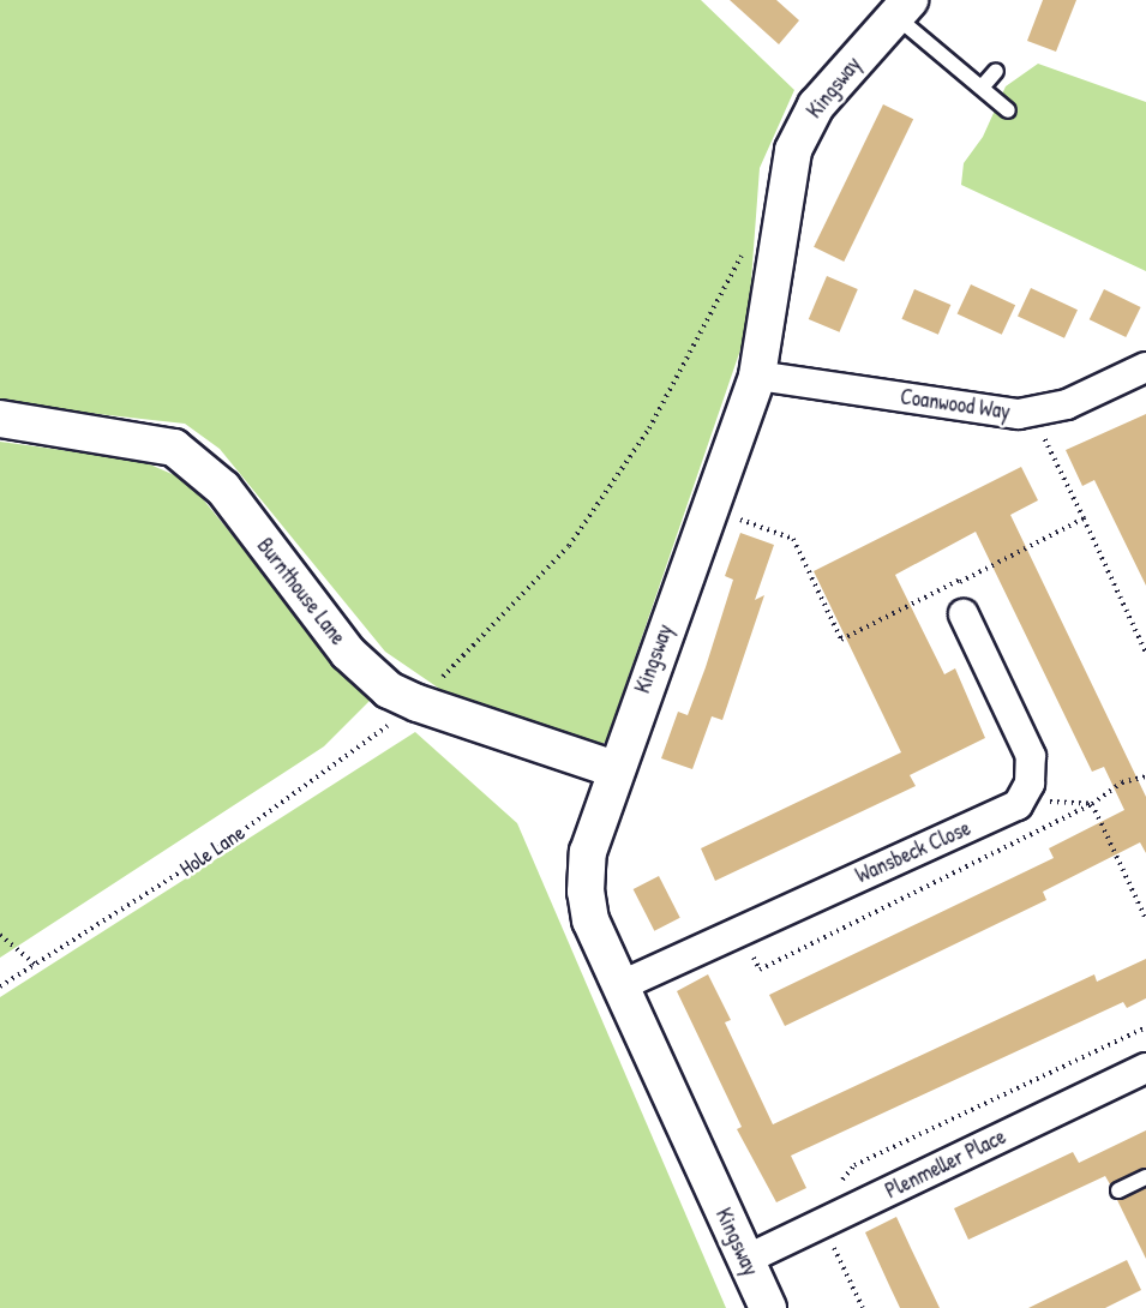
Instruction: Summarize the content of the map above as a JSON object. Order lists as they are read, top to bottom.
{
  "streets": {
    "street": [
      "Kingsway",
      "Coanwood Way",
      "Burnthouse Lane",
      "Wansbeck Close",
      "Plenmeller Place"
    ],
    "path": ["Hole Lane"]
  },
  "crossings": [
    ["Kingsway", "Coanwood Way"],
    ["Kingsway", "Burnthouse Lane"],
    ["Kingsway", "Hole Lane"],
    ["Kingsway", "Wansbeck Close"],
    ["Kingsway", "Plenmeller Place"],
    ["Burnthouse Lane", "Hole Lane"]
  ]
}
